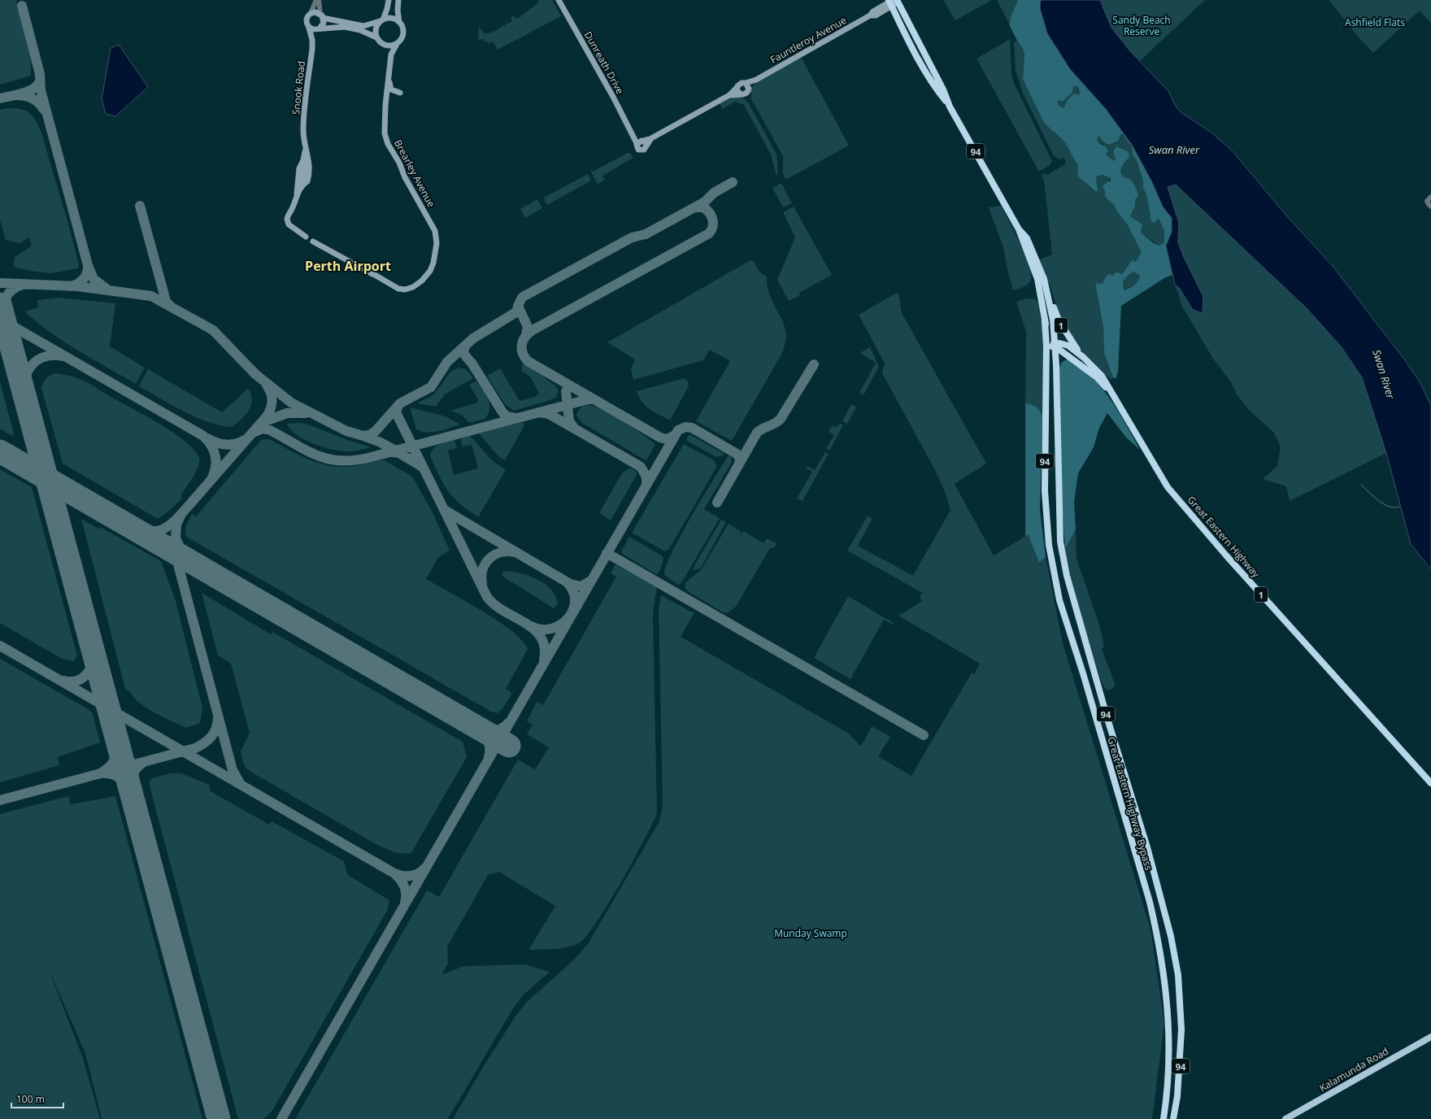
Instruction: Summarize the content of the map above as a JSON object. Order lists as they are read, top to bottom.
{
  "streets": {
    "highway": [
      "94",
      "1",
      "Great Eastern Highway",
      "Great Eastern Highway Bypass"
    ],
    "main road": [
      "Fauntleroy Avenue",
      "Dunreath Drive",
      "Snook Road",
      "Brearley Avenue",
      "Kalamunda Road"
    ]
  },
  "crossings": [
    ["Fauntleroy Avenue", "Great Eastern Highway"],
    ["1", "Great Eastern Highway"],
    ["Great Eastern Highway", "Great Eastern Highway Bypass"]
  ],
  "districts": ["Perth Airport"],
  "water": ["Swan River"],
  "parks": ["Sandy Beach Reserve", "Ashfield Flats", "Munday Swamp"],
  "scale_bar": "100 m"
}
